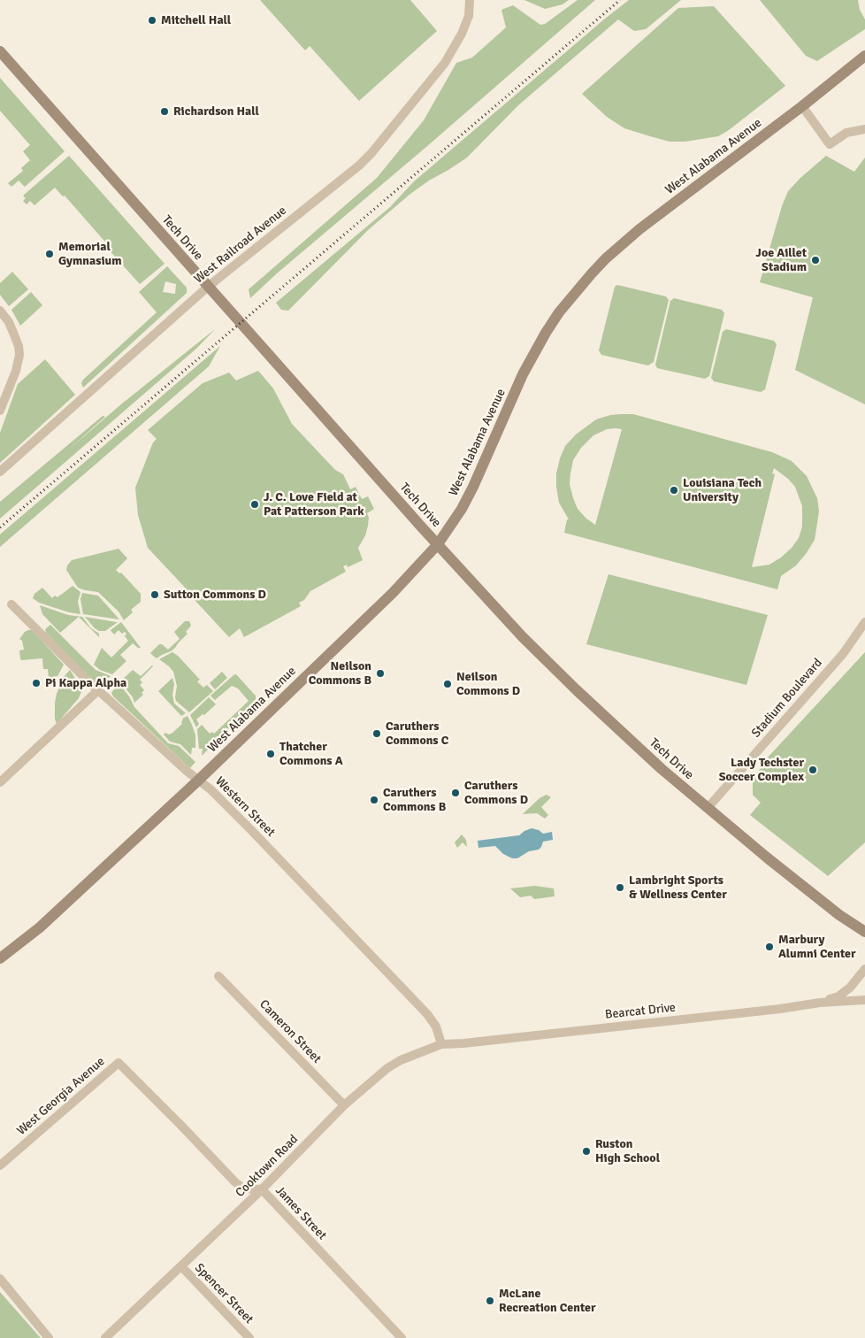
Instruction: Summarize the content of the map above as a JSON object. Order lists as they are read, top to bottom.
{
  "streets": {
    "main road": ["West Alabama Avenue", "Tech Drive"],
    "street": [
      "West Railroad Avenue",
      "Stadium Boulevard",
      "Western Street",
      "Bearcat Drive",
      "Cameron Street",
      "West Georgia Avenue",
      "Cooktown Road",
      "James Street",
      "Spencer Street"
    ]
  },
  "crossings": [
    ["West Alabama Avenue", "Tech Drive"],
    ["West Alabama Avenue", "Western Street"],
    ["Tech Drive", "West Railroad Avenue"],
    ["Tech Drive", "Stadium Boulevard"],
    ["Western Street", "Cooktown Road"],
    ["Bearcat Drive", "Cooktown Road"],
    ["Cameron Street", "Cooktown Road"],
    ["West Georgia Avenue", "James Street"],
    ["Cooktown Road", "James Street"],
    ["Cooktown Road", "Spencer Street"]
  ],
  "places": [
    "Mitchell Hall",
    "Richardson Hall",
    "Memorial Gymnasium",
    "Joe Aillet Stadium",
    "Louisiana Tech University",
    "J. C. Love Field at Pat Patterson Park",
    "Sutton Commons D",
    "Neilson Commons B",
    "Pi Kappa Alpha",
    "Neilson Commons D",
    "Caruthers Commons C",
    "Thatcher Commons A",
    "Lady Techster Soccer Complex",
    "Caruthers Commons D",
    "Caruthers Commons B",
    "Lambright Sports & Wellness Center",
    "Marbury Alumni Center",
    "Ruston High School",
    "McLane Recreation Center"
  ]
}
